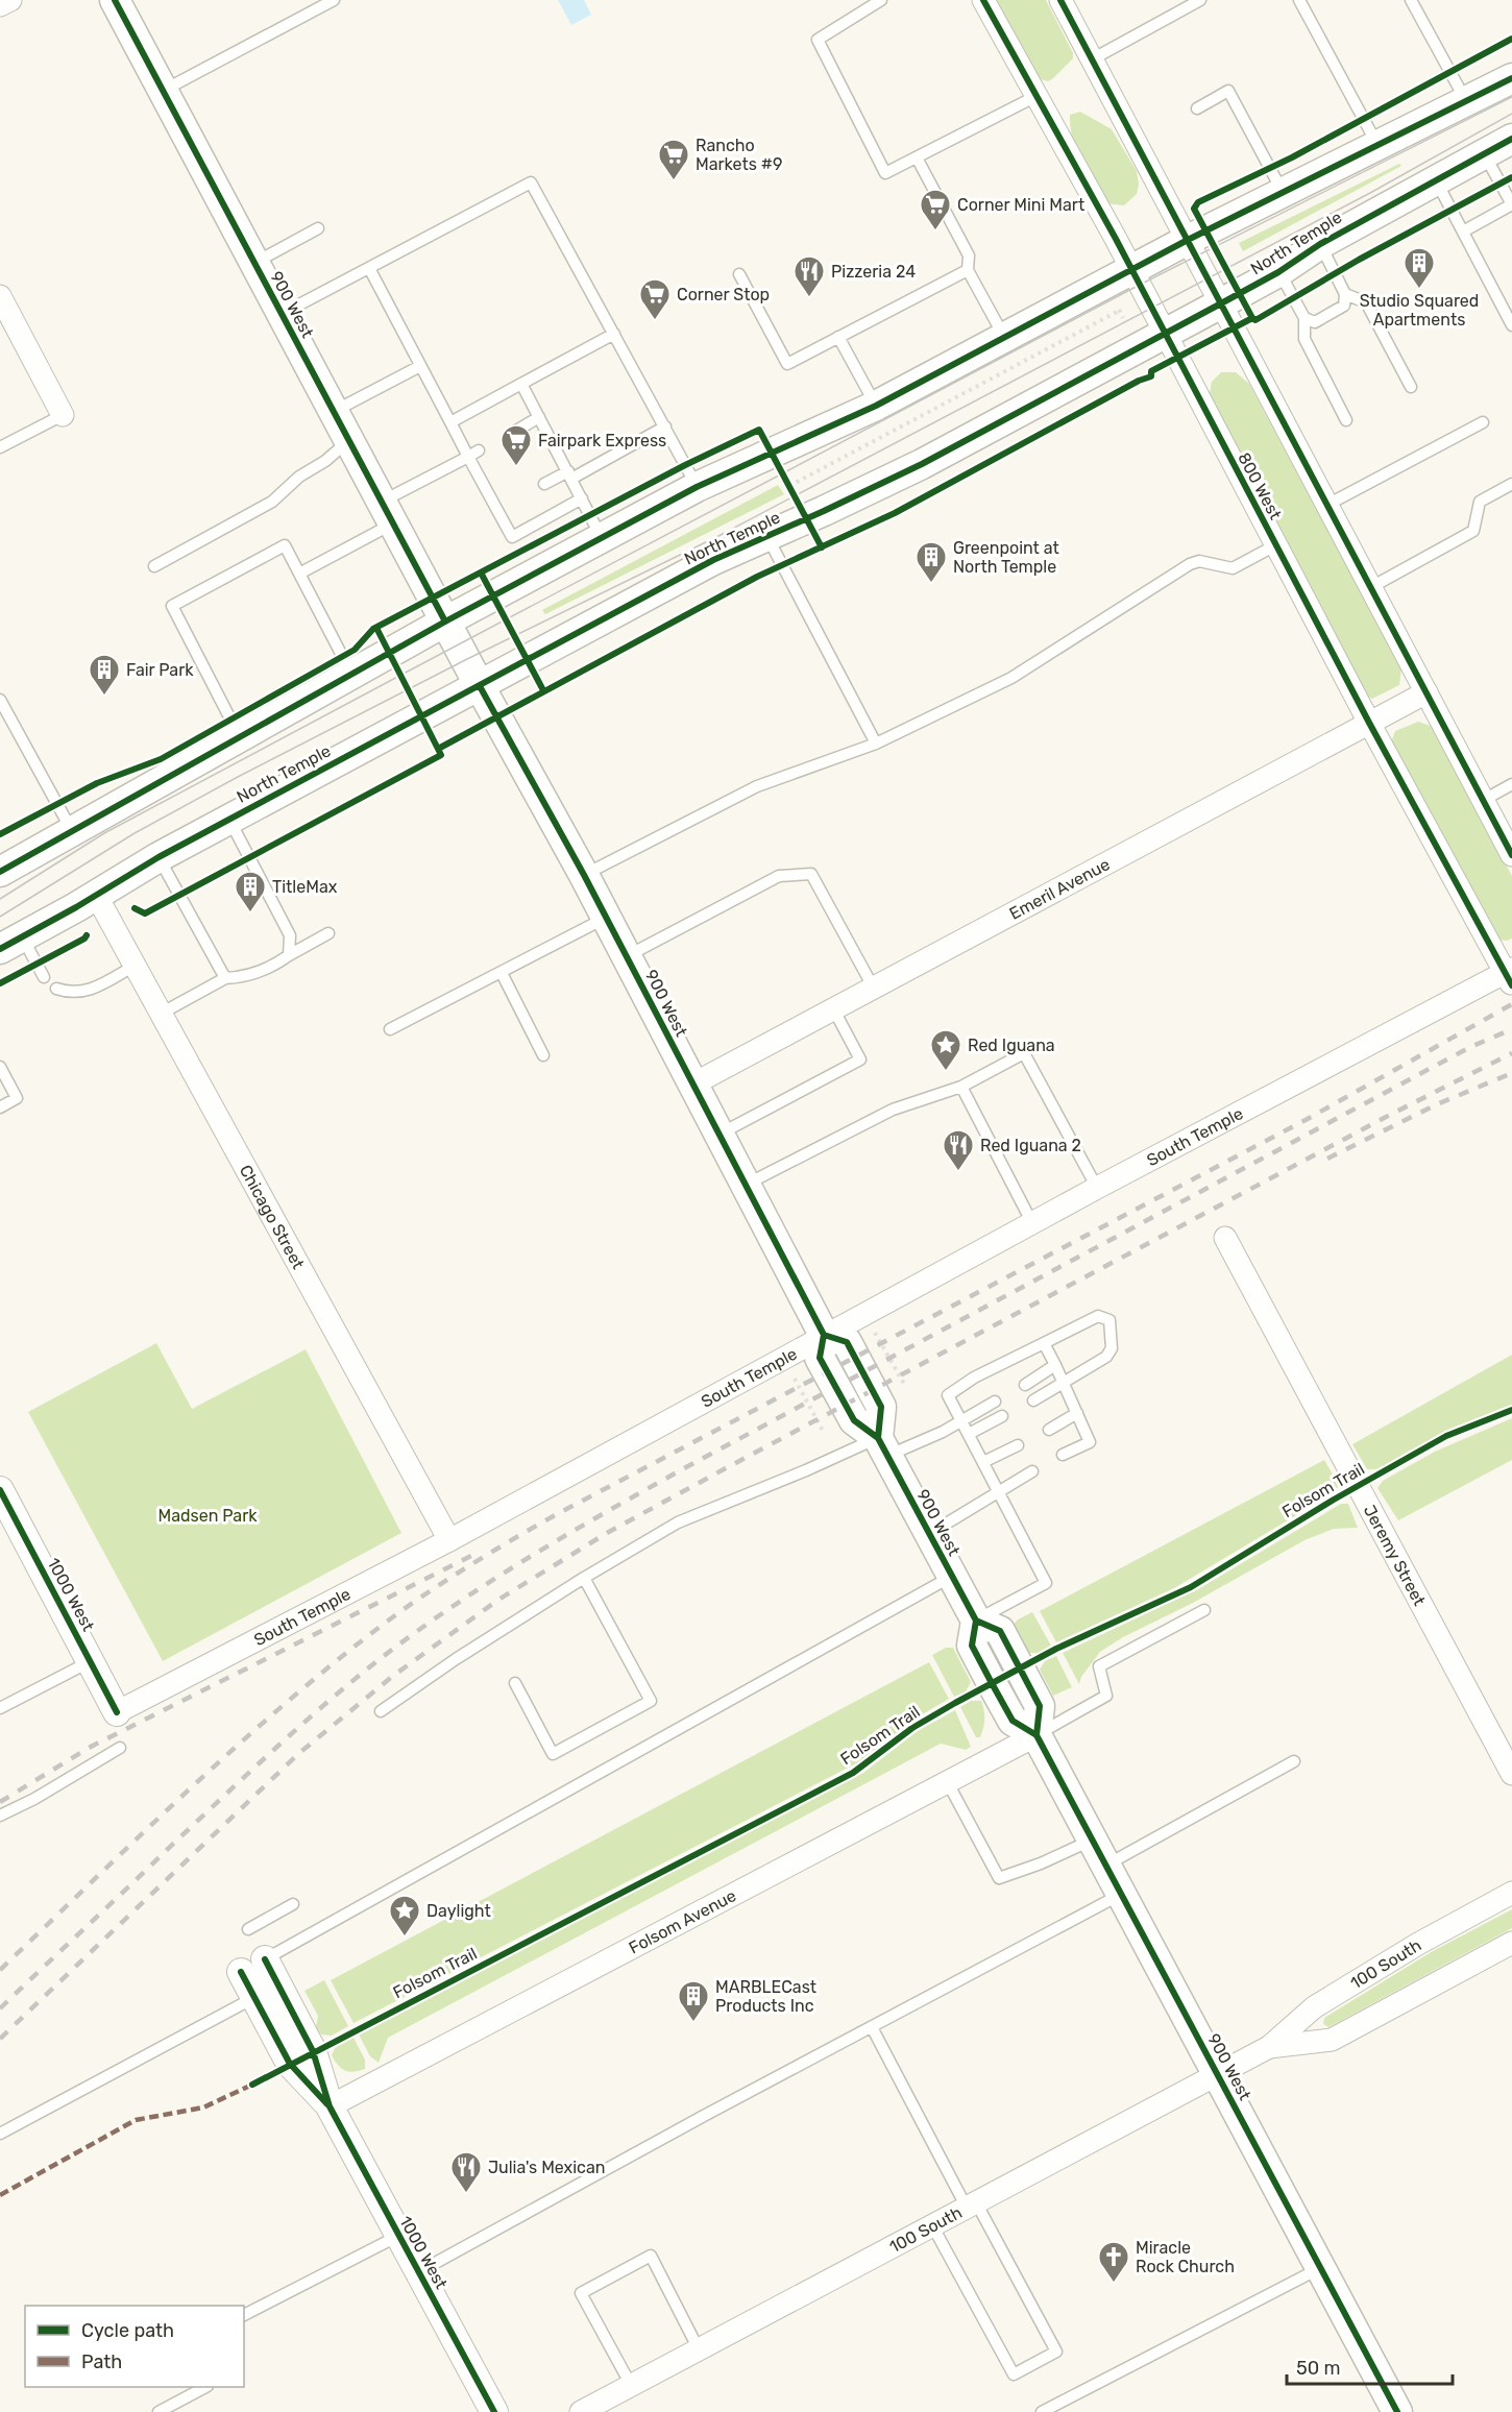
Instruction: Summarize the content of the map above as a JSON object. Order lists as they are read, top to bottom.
{
  "streets": {
    "main road": ["North Temple", "900 West"],
    "street": [
      "800 West",
      "Emeril Avenue",
      "South Temple",
      "Chicago Street",
      "Jeremy Street",
      "1000 West",
      "Folsom Avenue",
      "100 South"
    ],
    "cycle path": ["Folsom Trail"]
  },
  "crossings": [
    ["North Temple", "900 West"],
    ["North Temple", "800 West"],
    ["North Temple", "Chicago Street"],
    ["900 West", "Emeril Avenue"],
    ["900 West", "South Temple"],
    ["900 West", "Folsom Avenue"],
    ["900 West", "100 South"],
    ["800 West", "Emeril Avenue"],
    ["800 West", "South Temple"],
    ["South Temple", "Chicago Street"],
    ["South Temple", "1000 West"],
    ["1000 West", "Folsom Avenue"]
  ],
  "parks": ["Madsen Park"],
  "places": {
    "supermarket": [
      "Rancho Markets #9",
      "Corner Mini Mart",
      "Corner Stop",
      "Fairpark Express"
    ],
    "building": [
      "Studio Squared Apartments",
      "Greenpoint at North Temple",
      "Fair Park",
      "TitleMax",
      "MARBLECast Products Inc"
    ],
    "restaurant": ["Pizzeria 24", "Red Iguana 2", "Julia's Mexican"],
    "place": ["Red Iguana", "Daylight"],
    "church": ["Miracle Rock Church"]
  },
  "legend": ["Cycle path", "Path"],
  "scale_bar": "50 m"
}
